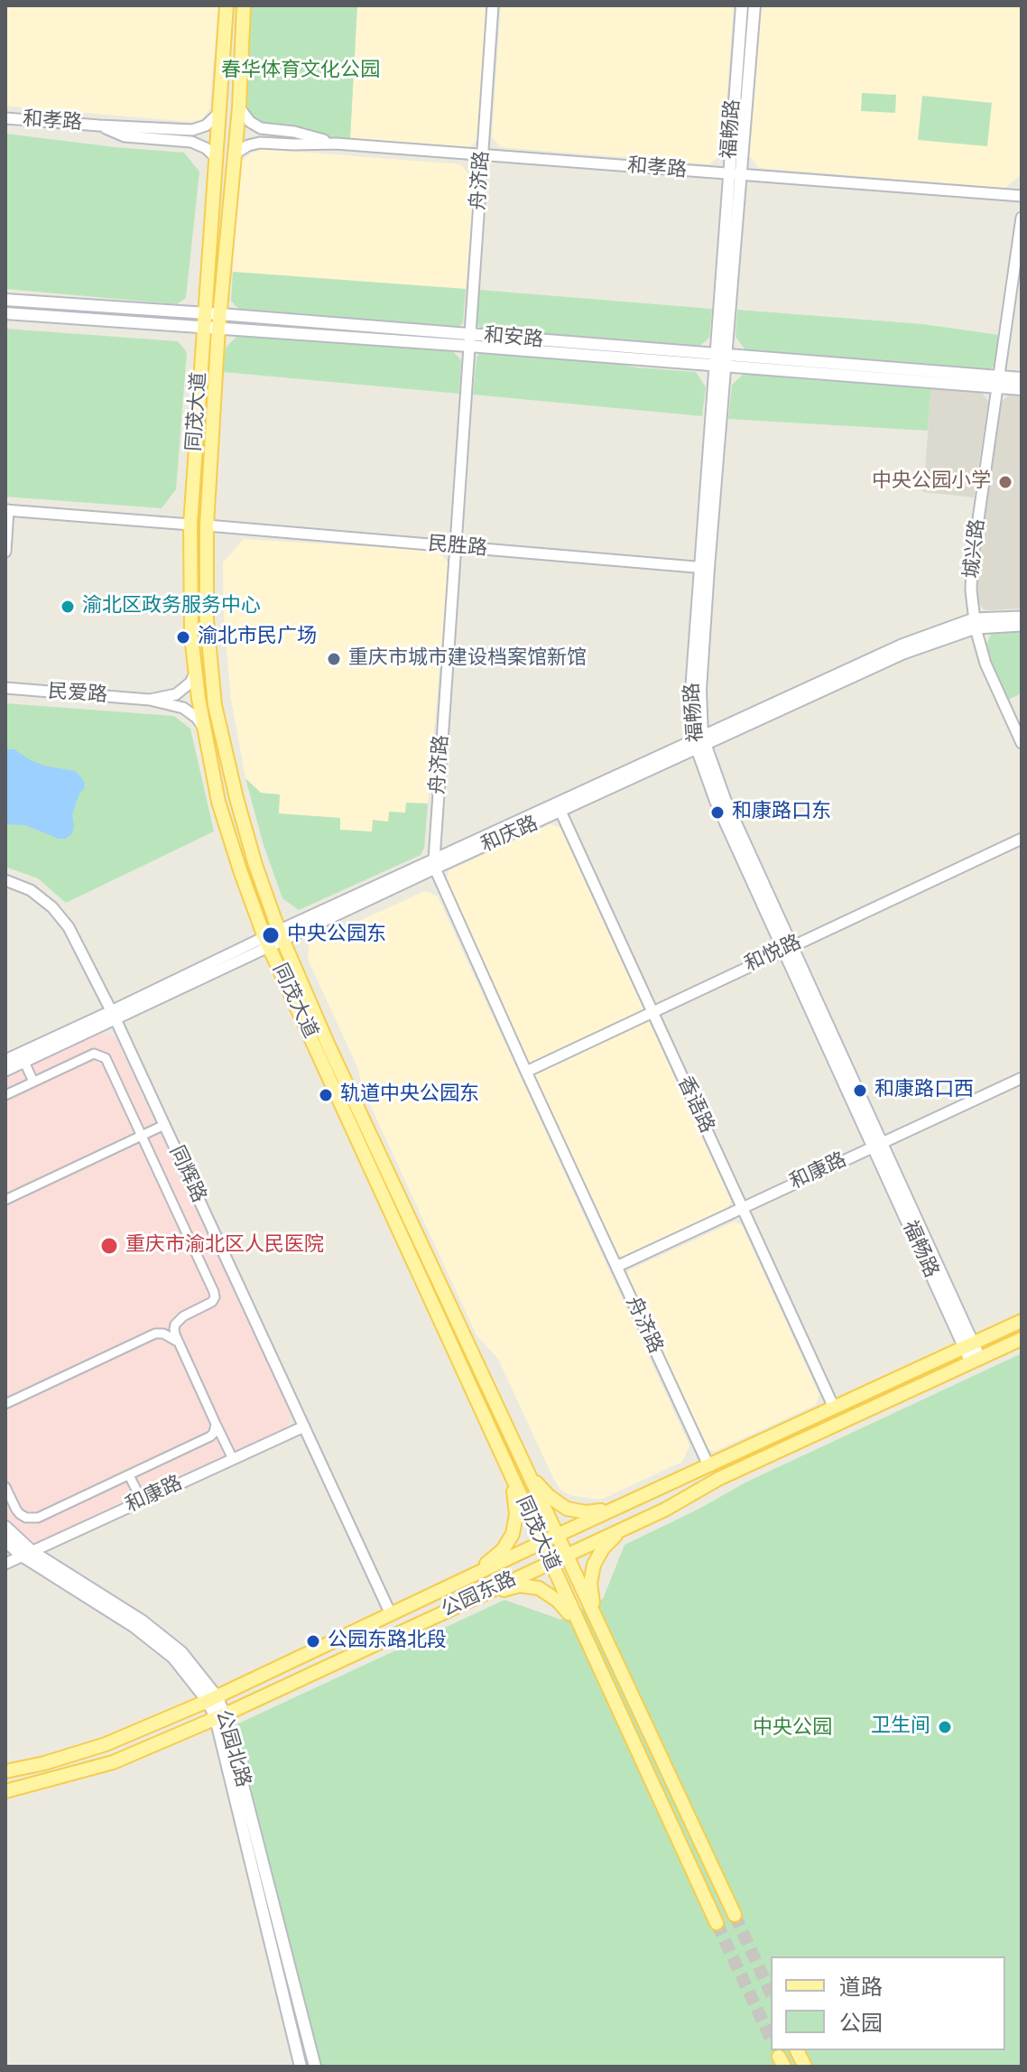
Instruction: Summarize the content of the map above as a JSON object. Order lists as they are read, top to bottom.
{
  "streets": {
    "main road": [
      "福畅路",
      "和安路",
      "同茂大道",
      "公园东路",
      "公园北路"
    ],
    "street": [
      "和孝路",
      "舟济路",
      "民胜路",
      "城兴路",
      "民爱路",
      "和庆路",
      "和悦路",
      "香语路",
      "和康路",
      "同辉路"
    ]
  },
  "crossings": [
    ["和孝路", "福畅路"],
    ["和孝路", "舟济路"],
    ["福畅路", "和安路"],
    ["福畅路", "民胜路"],
    ["福畅路", "和庆路"],
    ["福畅路", "和悦路"],
    ["福畅路", "和康路"],
    ["福畅路", "公园东路"],
    ["舟济路", "和安路"],
    ["舟济路", "民胜路"],
    ["舟济路", "和庆路"],
    ["舟济路", "和悦路"],
    ["舟济路", "和康路"],
    ["舟济路", "公园东路"],
    ["和安路", "同茂大道"],
    ["和安路", "城兴路"],
    ["同茂大道", "民胜路"],
    ["同茂大道", "和庆路"],
    ["同茂大道", "公园东路"],
    ["城兴路", "和庆路"],
    ["和庆路", "香语路"],
    ["和庆路", "同辉路"],
    ["和悦路", "香语路"],
    ["香语路", "和康路"],
    ["香语路", "公园东路"],
    ["和康路", "同辉路"],
    ["和康路", "公园北路"],
    ["同辉路", "公园东路"],
    ["公园东路", "公园北路"]
  ],
  "parks": ["春华体育文化公园", "中央公园"],
  "places": [
    "中央公园小学",
    "渝北区政务服务中心",
    "渝北市民广场",
    "重庆市城市建设档案馆新馆",
    "和康路口东",
    "中央公园东",
    "和康路口西",
    "轨道中央公园东",
    "重庆市渝北区人民医院",
    "公园东路北段",
    "卫生间"
  ],
  "legend": ["道路", "公园"]
}
